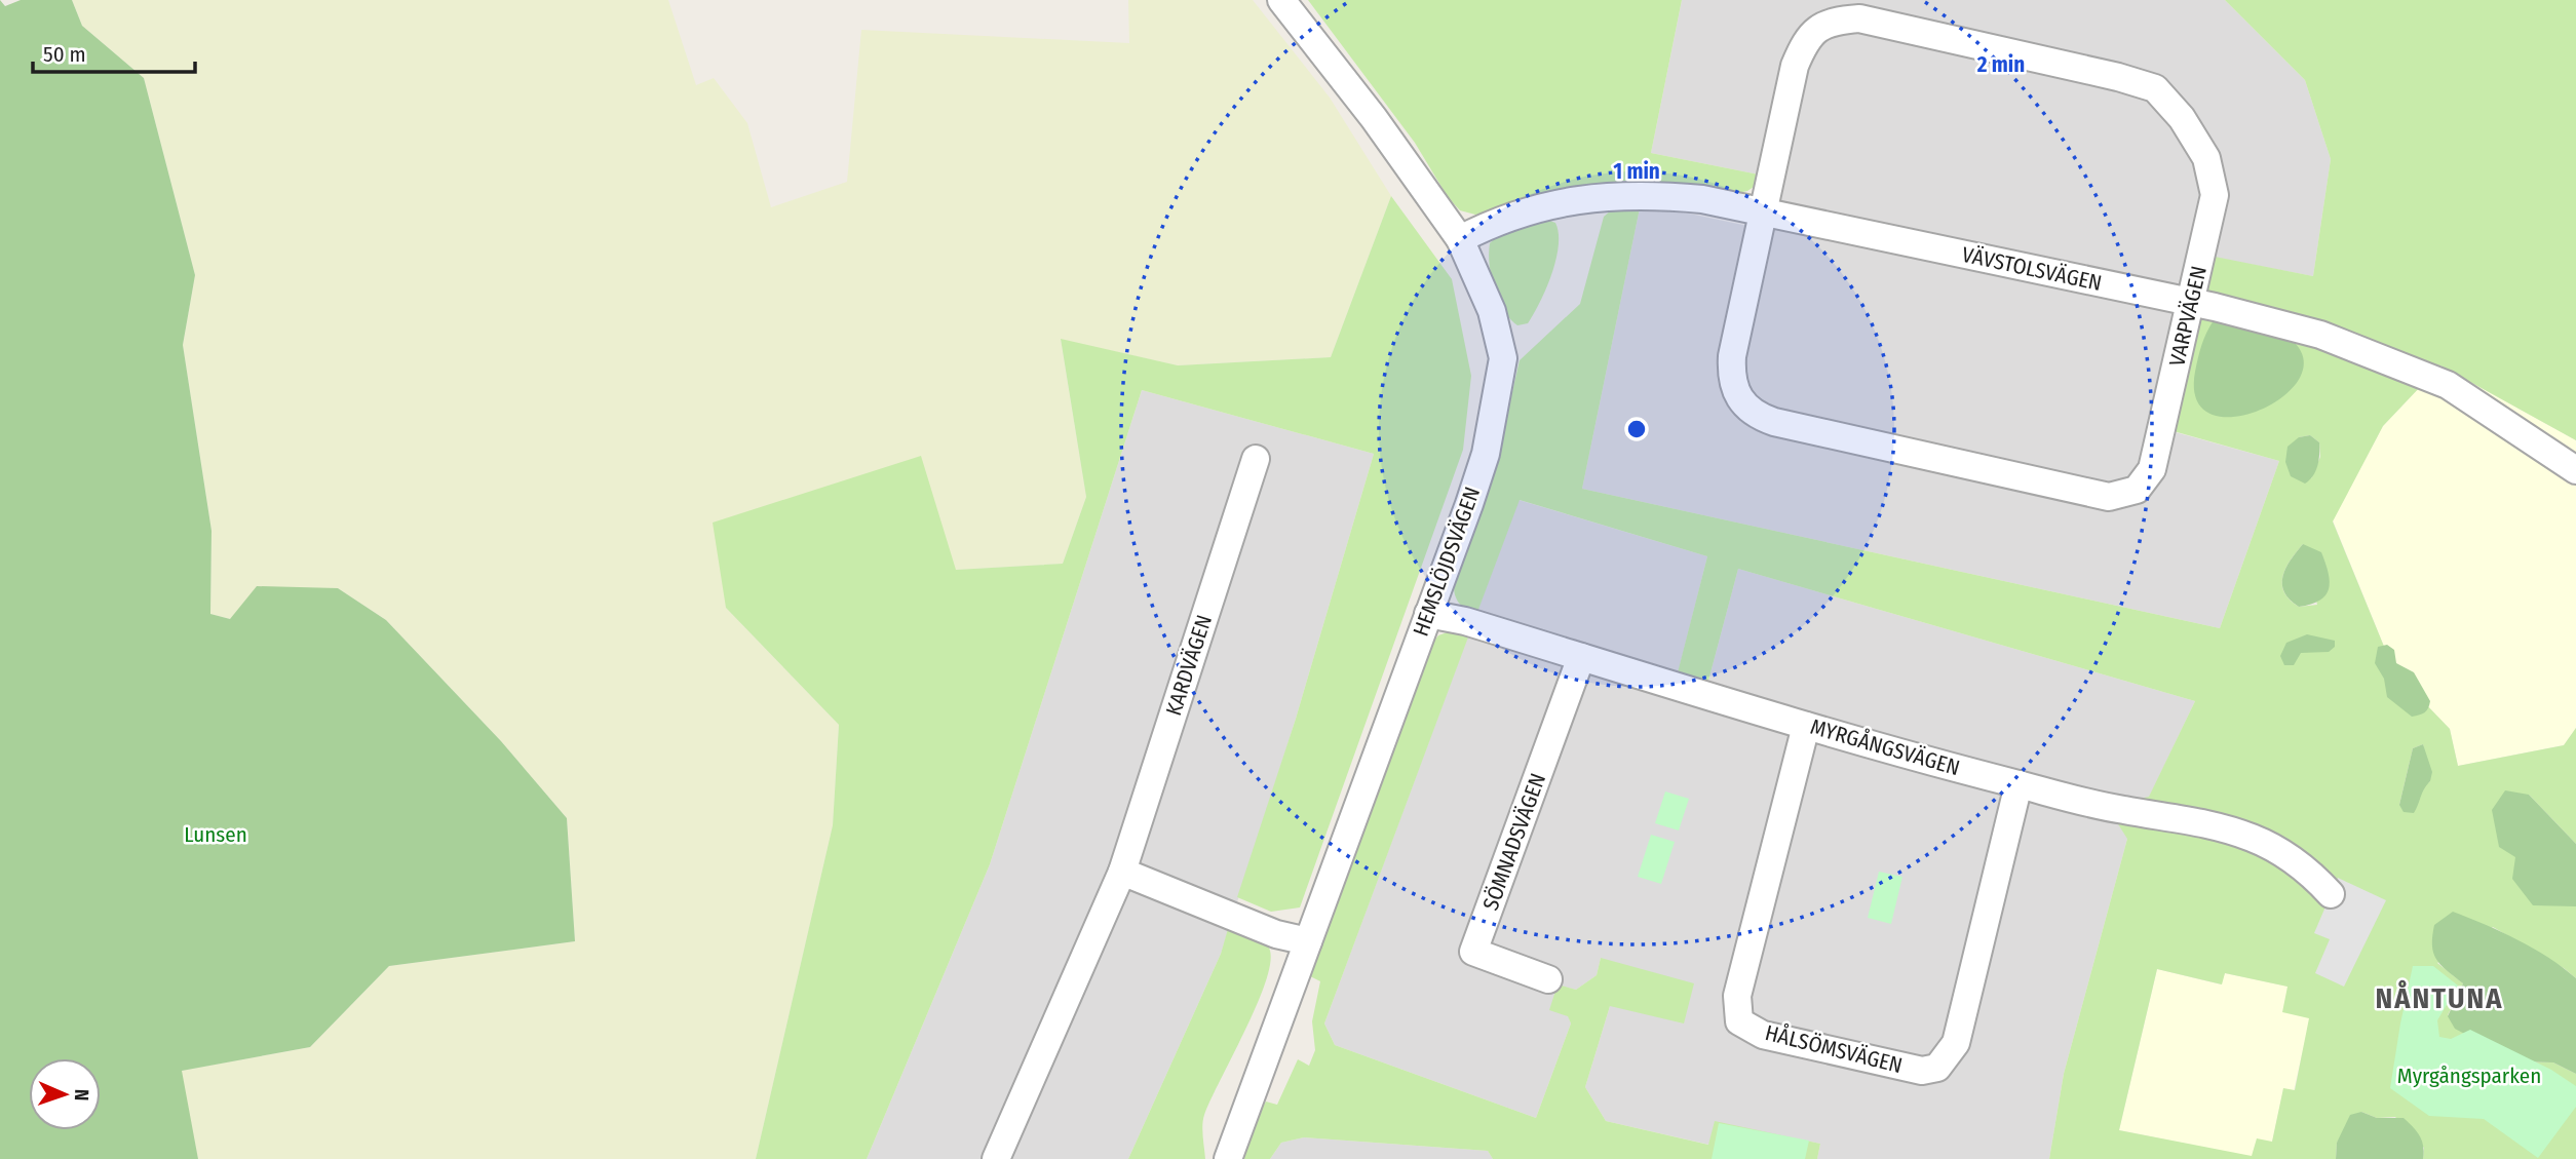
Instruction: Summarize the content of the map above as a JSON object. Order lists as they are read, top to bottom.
{
  "streets": {
    "street": [
      "VÄVSTOLSVÄGEN",
      "VARPVÄGEN",
      "HEMSLÖJDSVÄGEN",
      "KARDVÄGEN",
      "MYRGÅNGSVÄGEN",
      "SÖMNADSVÄGEN",
      "HÅLSÖMSVÄGEN"
    ]
  },
  "crossings": [
    ["VÄVSTOLSVÄGEN", "VARPVÄGEN"],
    ["VÄVSTOLSVÄGEN", "HEMSLÖJDSVÄGEN"],
    ["HEMSLÖJDSVÄGEN", "MYRGÅNGSVÄGEN"],
    ["MYRGÅNGSVÄGEN", "SÖMNADSVÄGEN"],
    ["MYRGÅNGSVÄGEN", "HÅLSÖMSVÄGEN"]
  ],
  "districts": ["NÅNTUNA"],
  "parks": ["Lunsen", "Myrgångsparken"],
  "scale_bar": "50 m",
  "north": "right",
  "rings": ["2 min", "1 min"]
}
